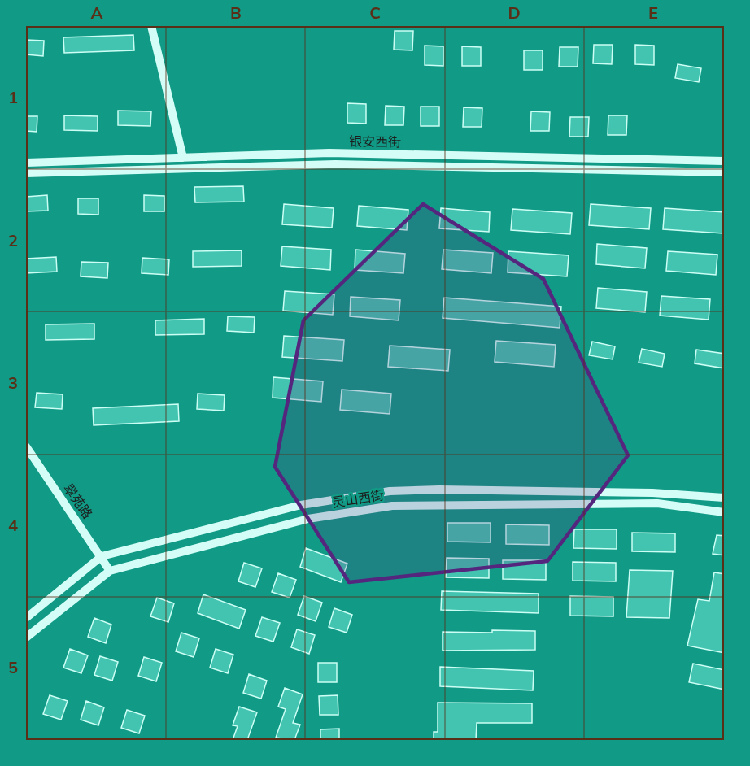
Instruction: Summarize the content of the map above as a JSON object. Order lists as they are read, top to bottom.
{
  "streets": {
    "main road": ["银安西街", "灵山西街", "翠苑路"]
  },
  "crossings": [
    ["灵山西街", "翠苑路"]
  ],
  "grid": {
    "columns": [
      "A",
      "B",
      "C",
      "D",
      "E"
    ],
    "rows": [
      "1",
      "2",
      "3",
      "4",
      "5"
    ]
  }
}
